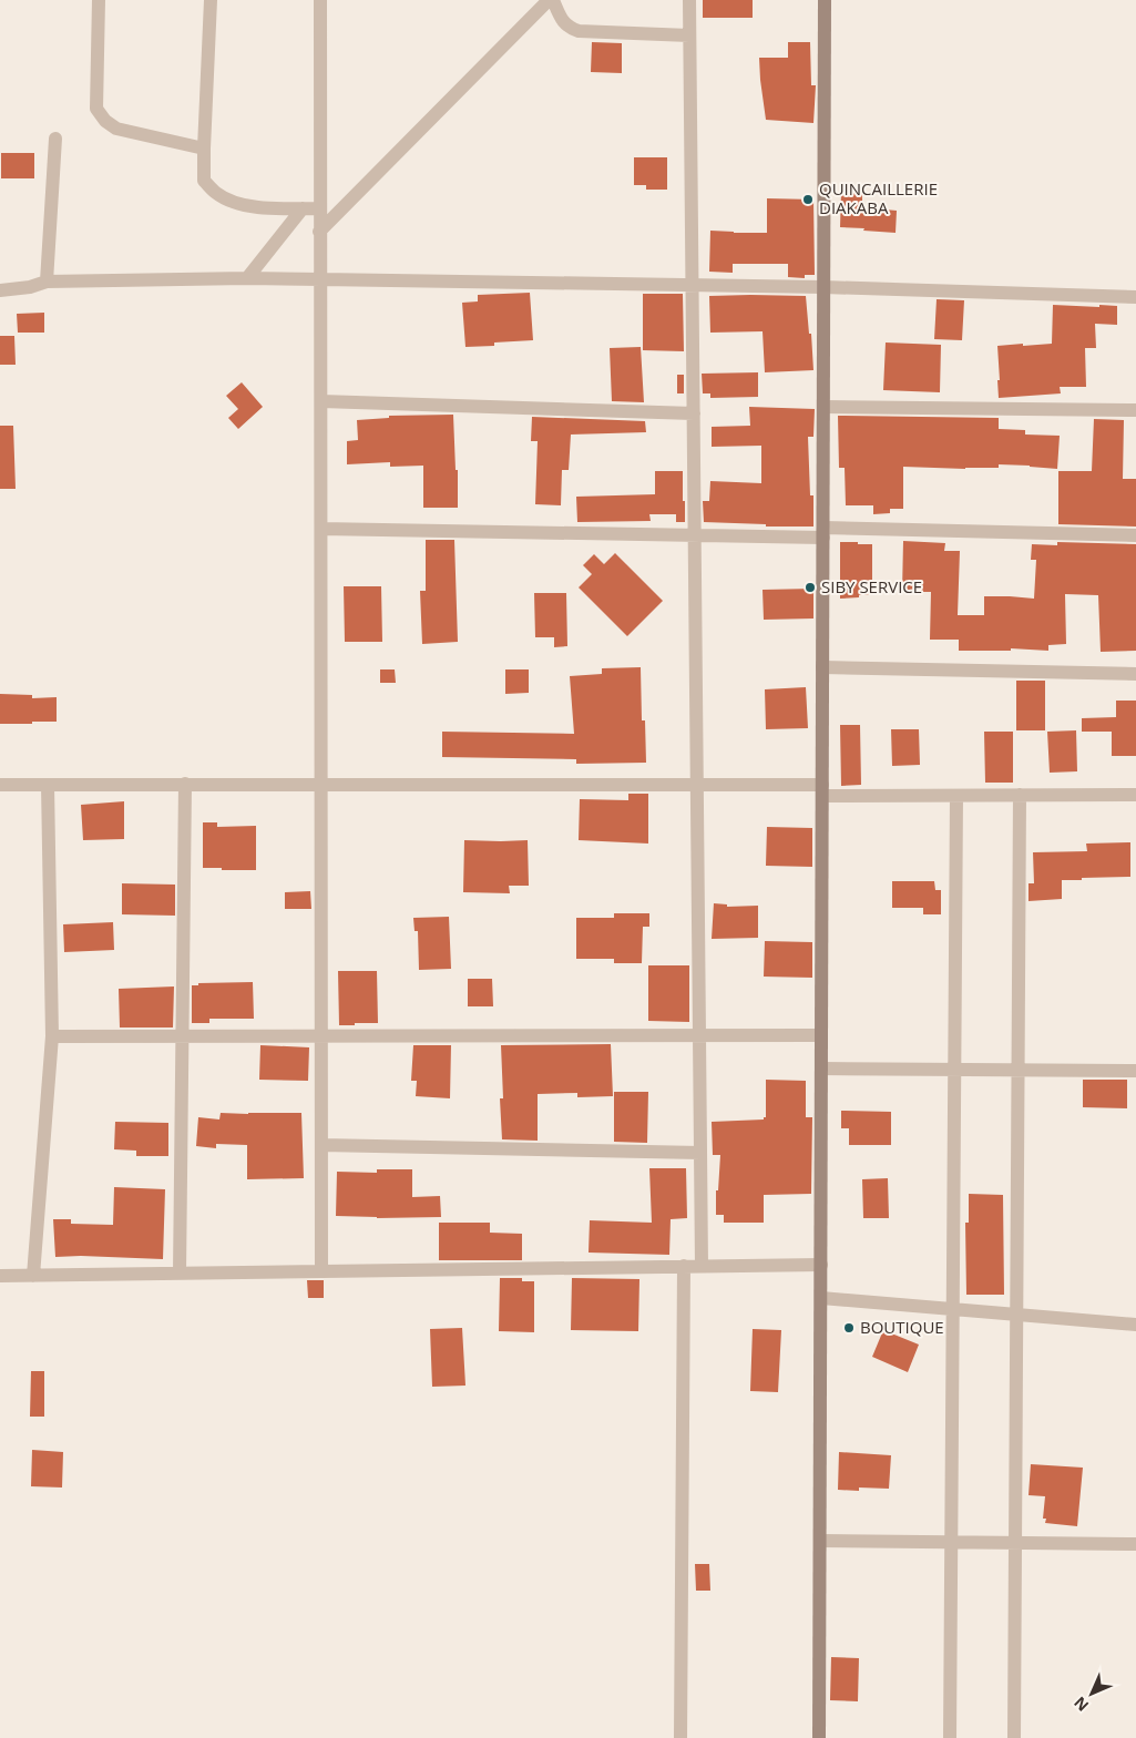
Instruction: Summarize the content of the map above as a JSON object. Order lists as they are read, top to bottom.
{
  "places": ["QUINCAILLERIE DIAKABA", "SIBY SERVICE", "BOUTIQUE"],
  "north": "bottom left"
}
